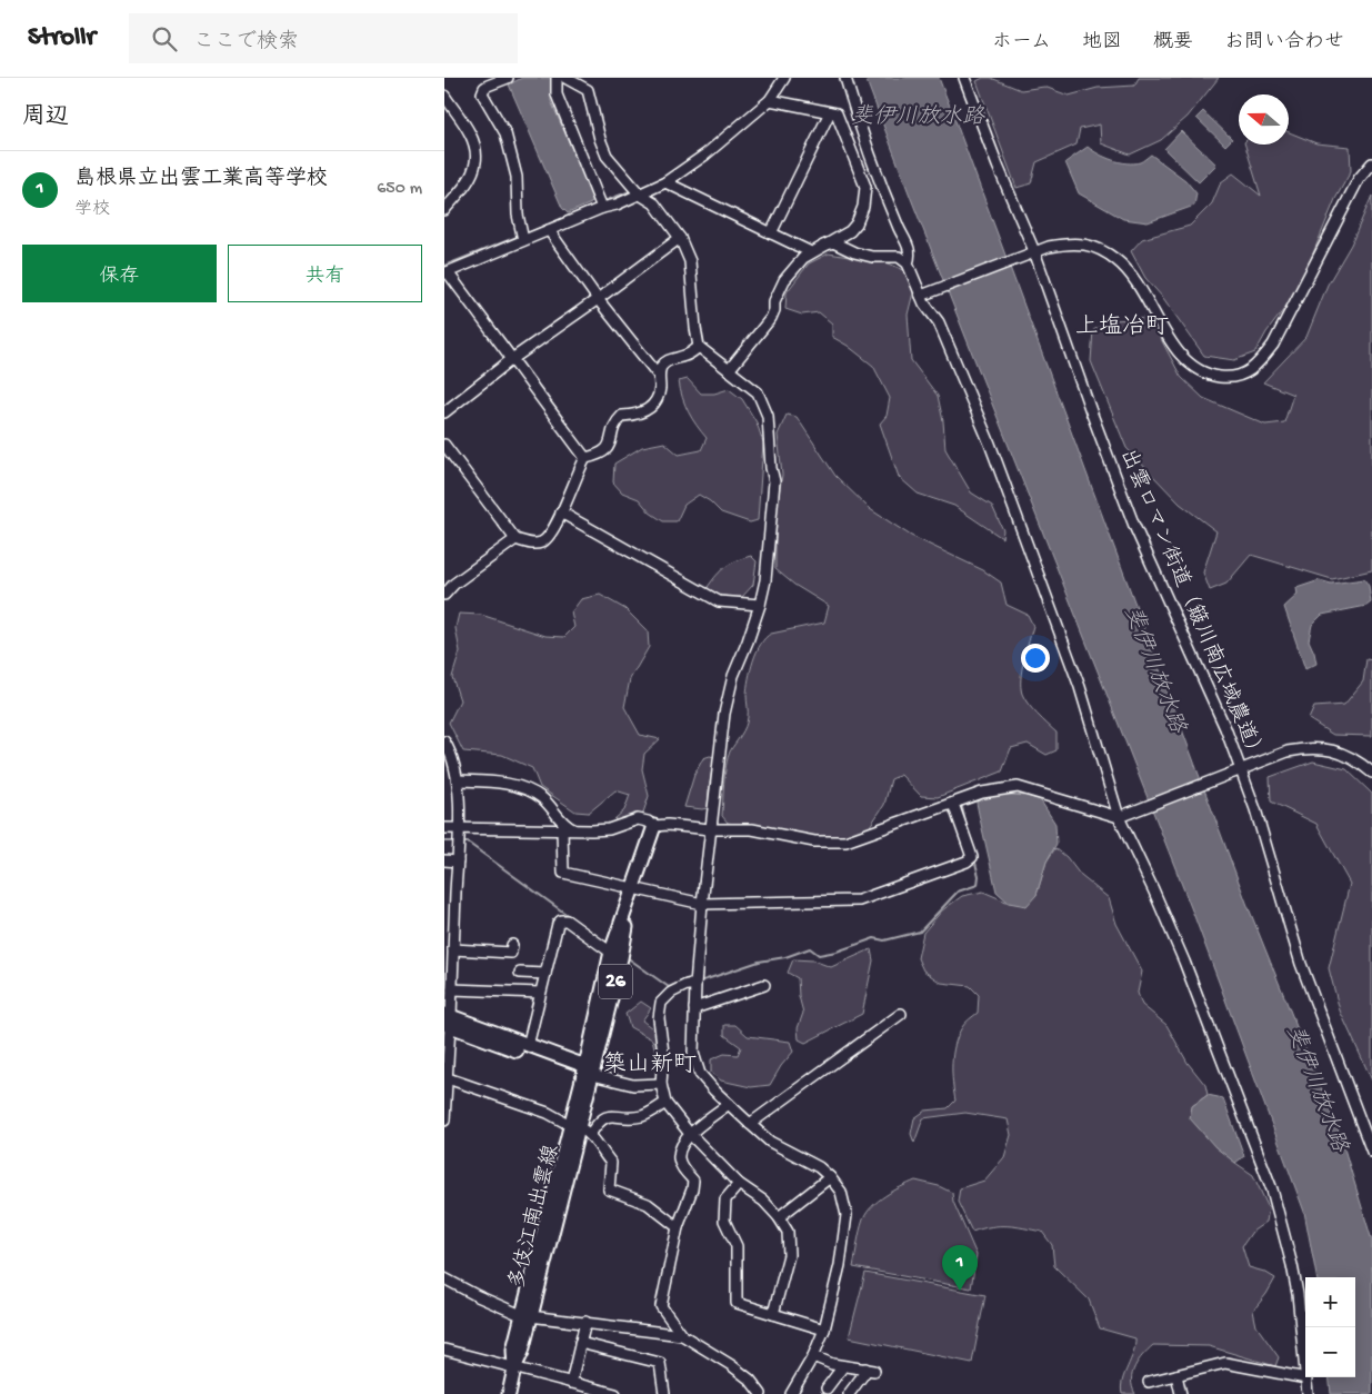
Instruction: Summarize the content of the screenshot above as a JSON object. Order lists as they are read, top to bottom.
{
  "streets": {
    "main road": ["26", "多伎江南出雲線"],
    "street": ["出雲ロマン街道（簸川南広域農道）"]
  },
  "crossings": [
    ["26", "多伎江南出雲線"]
  ],
  "districts": ["上塩冶町", "築山新町"],
  "water": ["斐伊川放水路"],
  "north": "left",
  "page": {
    "header": "Strollr",
    "search": "ここで検索",
    "nav": [
      "ホーム",
      "地図",
      "概要",
      "お問い合わせ"
    ],
    "heading": "周辺",
    "list": [
      {
        "mark": "1",
        "name": "島根県立出雲工業高等学校",
        "note": "学校",
        "value": "650 m"
      }
    ],
    "buttons": ["保存", "共有"],
    "pins": "1",
    "map_buttons": ["+", "−"]
  }
}
